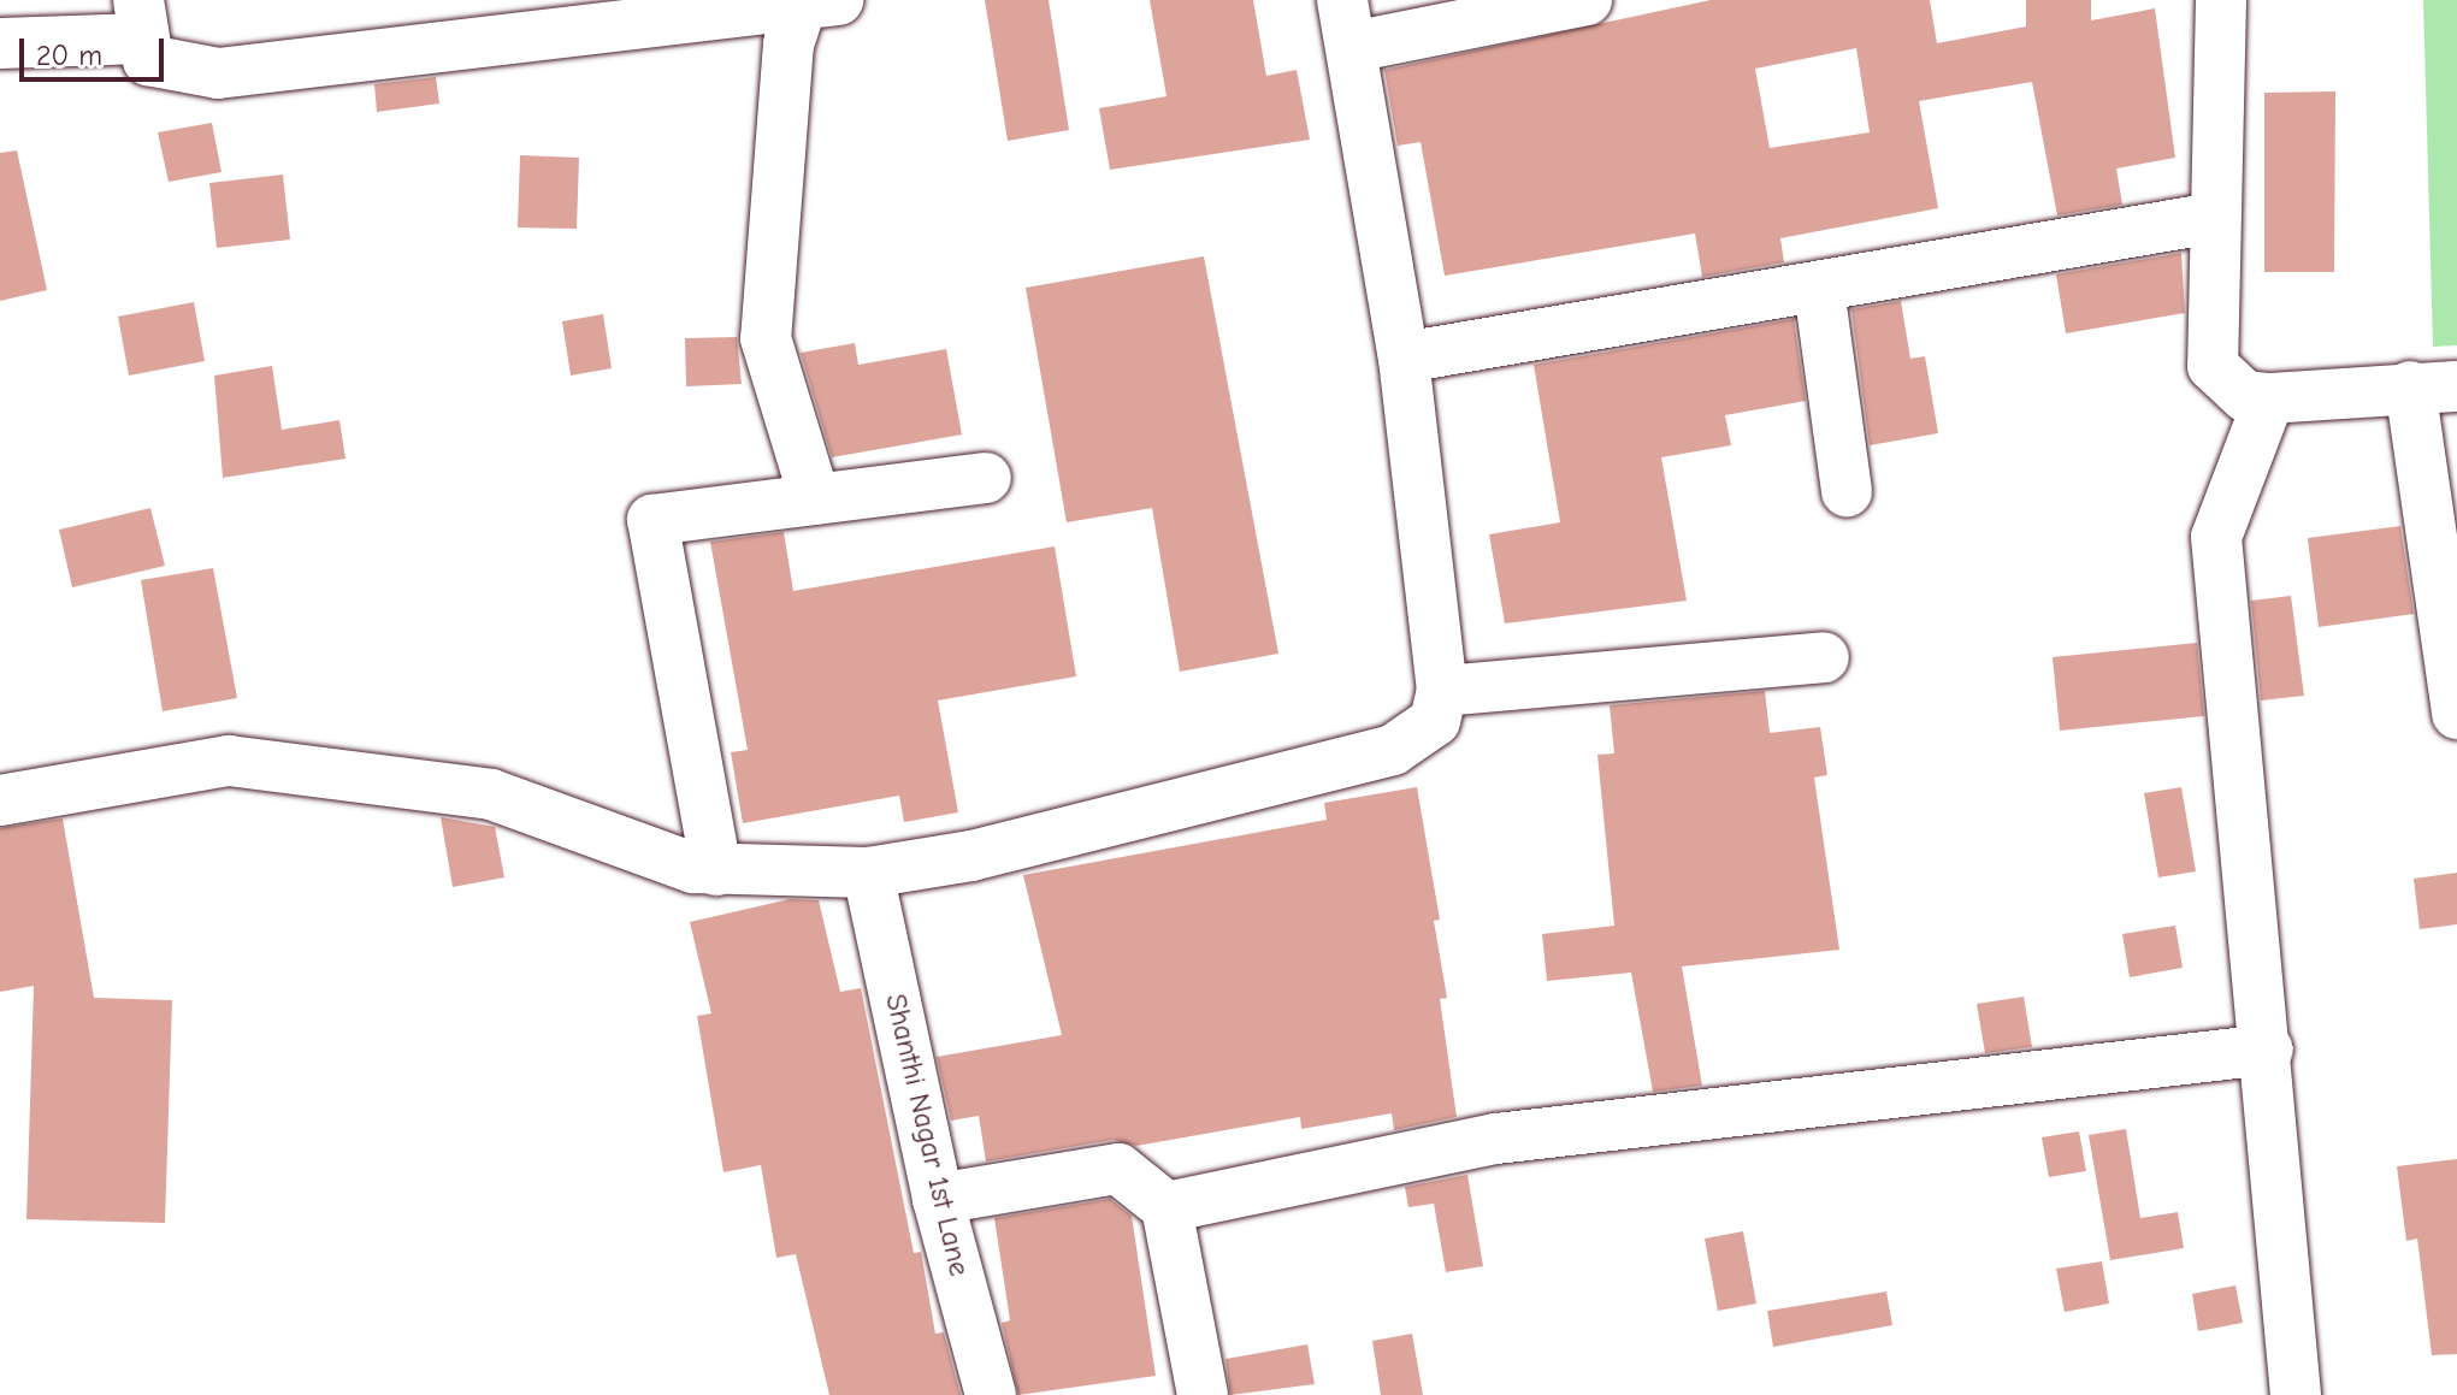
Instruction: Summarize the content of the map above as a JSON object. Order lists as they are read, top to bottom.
{
  "streets": {
    "street": ["Shanthi Nagar 1st Lane"]
  },
  "scale_bar": "20 m"
}
